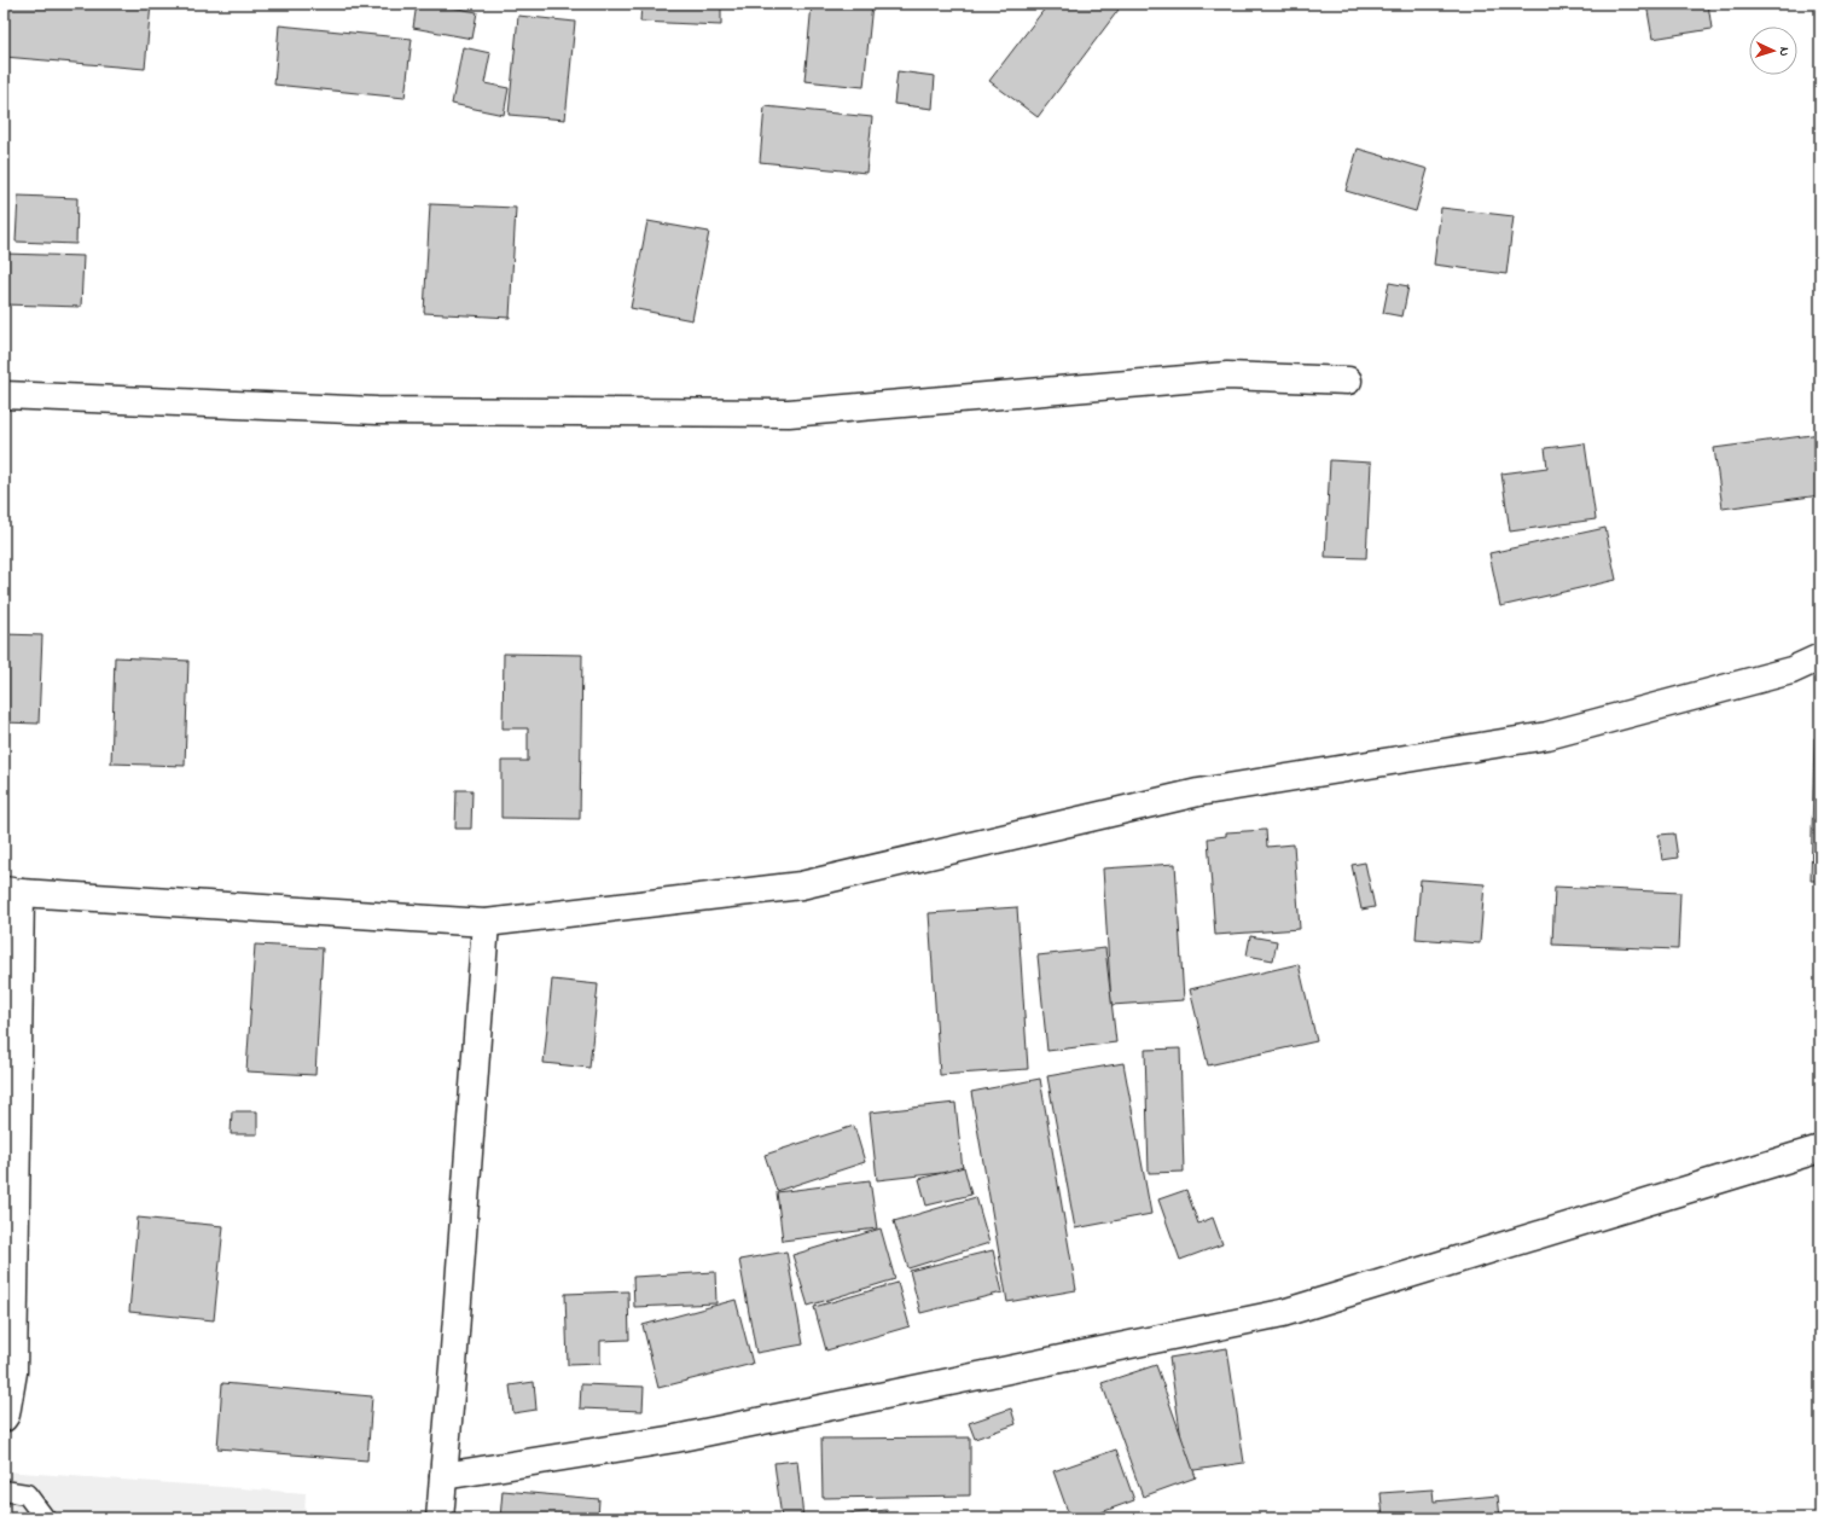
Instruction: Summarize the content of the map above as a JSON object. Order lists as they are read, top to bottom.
{
  "north": "right"
}
